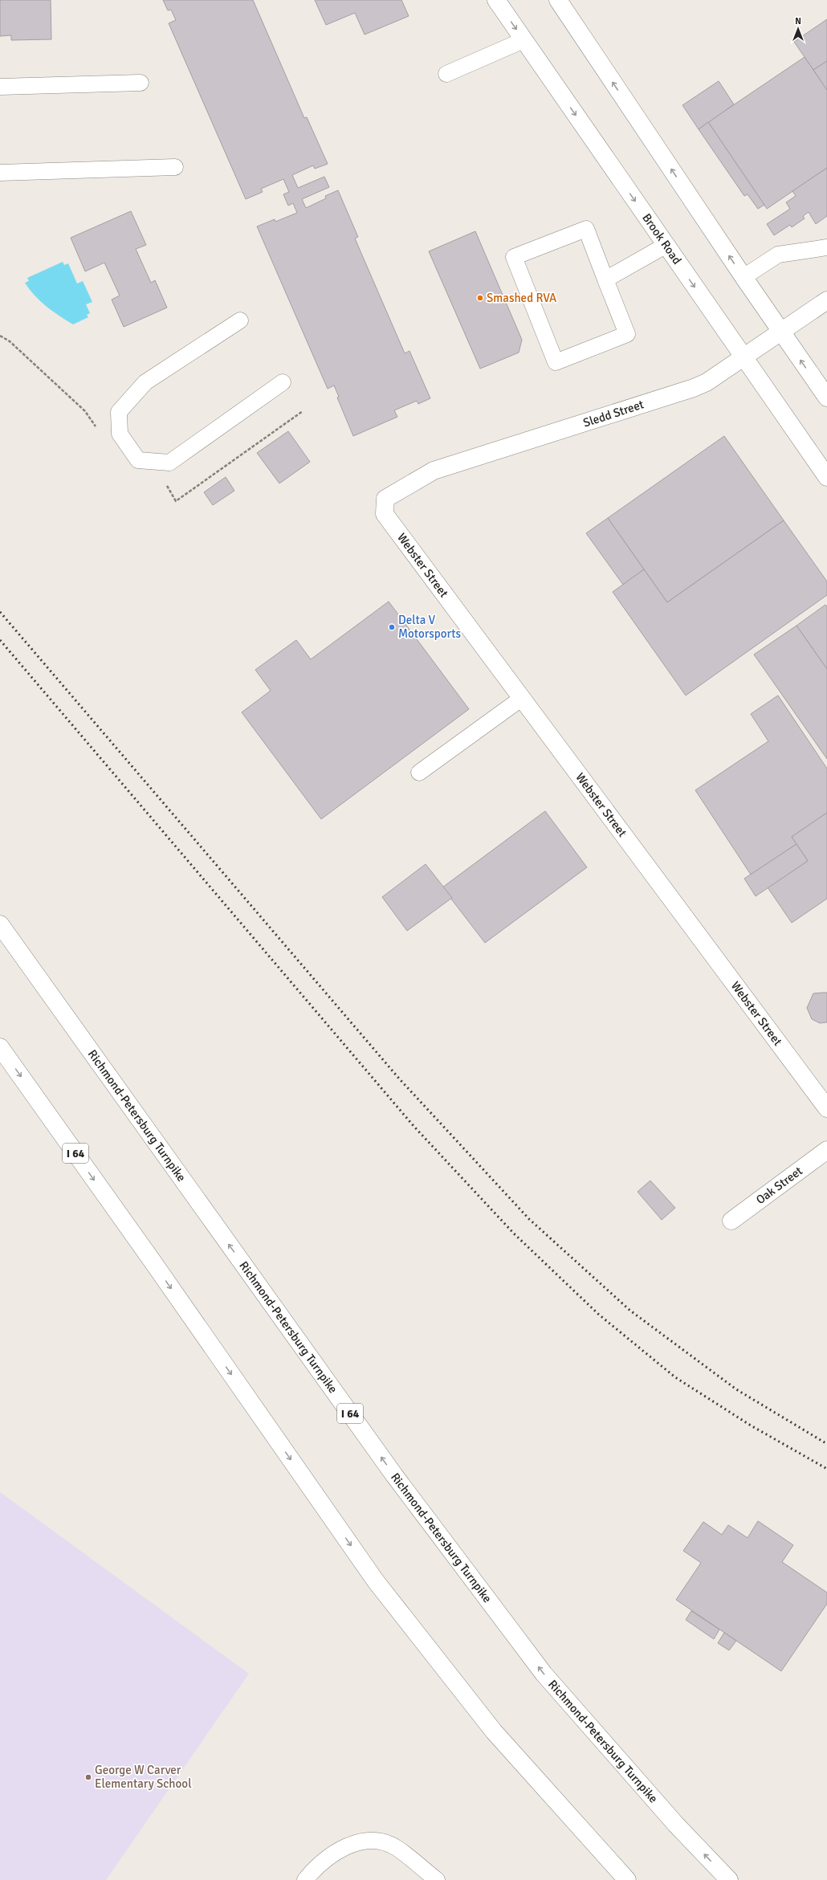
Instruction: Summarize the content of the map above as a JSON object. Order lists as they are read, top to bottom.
{
  "streets": {
    "main road": [
      "Brook Road",
      "Sledd Street",
      "Webster Street",
      "Richmond-Petersburg Turnpike",
      "I 64",
      "Oak Street"
    ]
  },
  "crossings": [
    ["Brook Road", "Sledd Street"],
    ["Sledd Street", "Webster Street"]
  ],
  "places": ["Smashed RVA", "Delta V Motorsports", "George W Carver Elementary School"],
  "north": "top"
}
